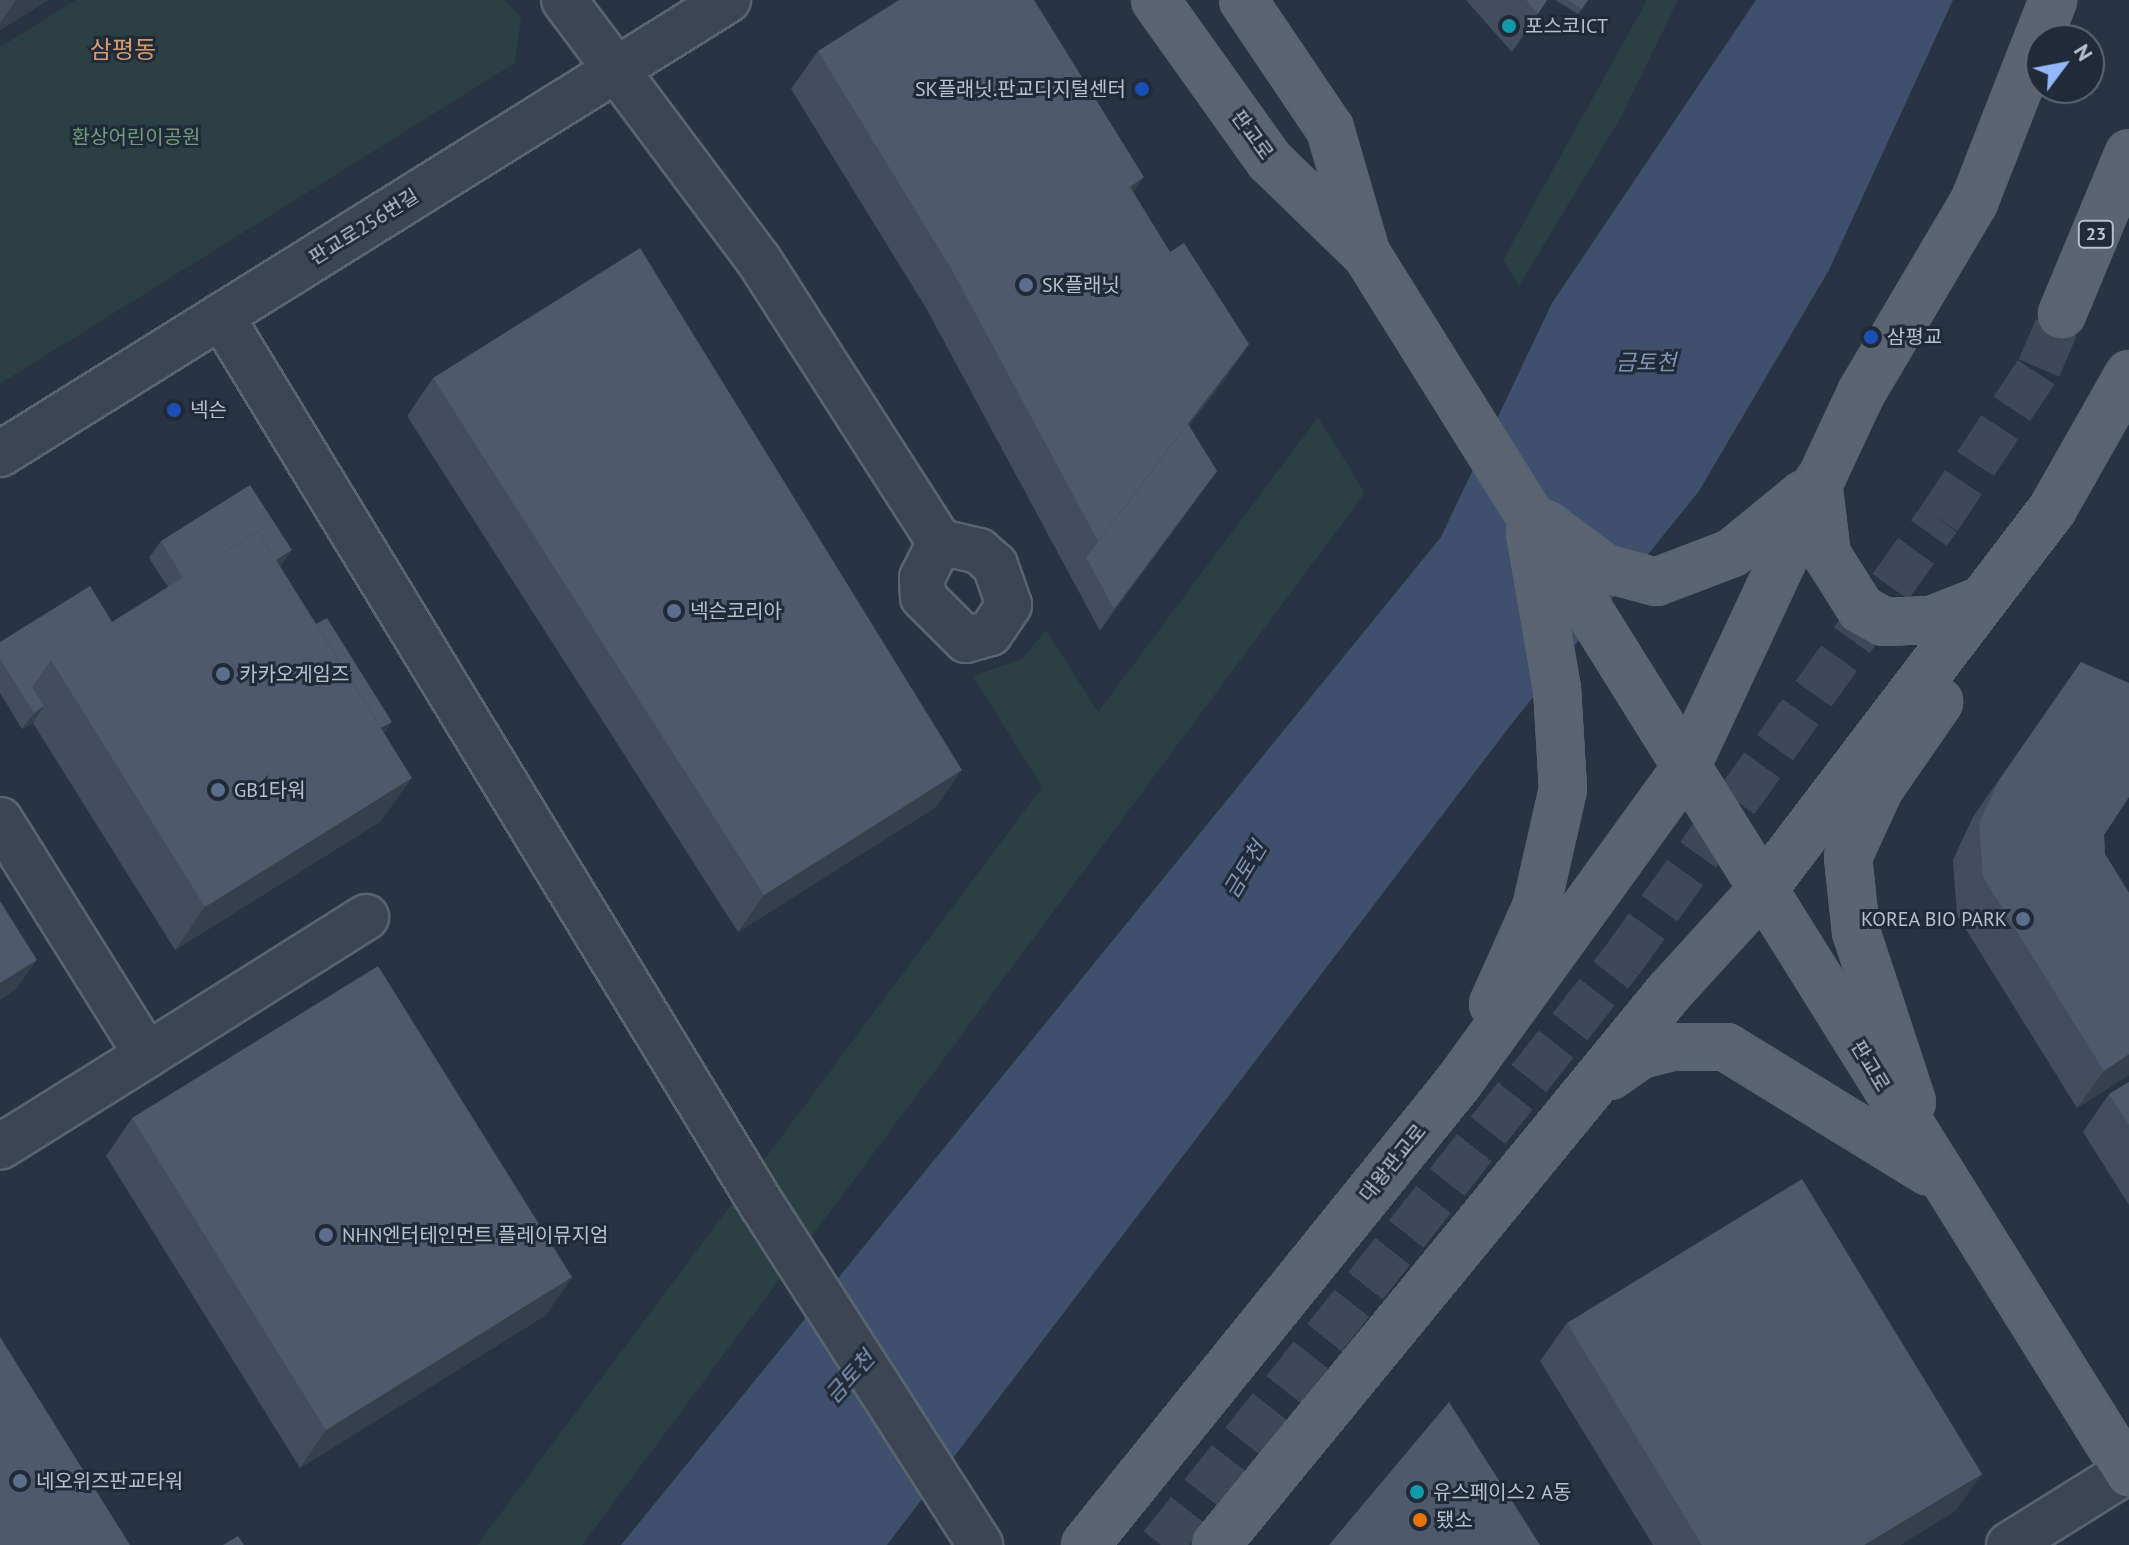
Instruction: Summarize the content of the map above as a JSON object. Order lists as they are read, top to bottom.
{
  "streets": {
    "main road": ["판교로", "23", "대왕판교로"],
    "street": ["판교로256번길"]
  },
  "crossings": [
    ["판교로", "대왕판교로"]
  ],
  "districts": ["삼평동"],
  "water": ["금토천"],
  "parks": ["환상어린이공원"],
  "places": [
    "포스코ICT",
    "SK플래닛.판교디지털센터",
    "SK플래닛",
    "삼평교",
    "넥슨",
    "넥슨코리아",
    "카카오게임즈",
    "GB1타워",
    "KOREA BIO PARK",
    "NHN엔터테인먼트 플레이뮤지엄",
    "네오위즈판교타워",
    "유스페이스2 A동",
    "됐소"
  ],
  "north": "top right"
}
